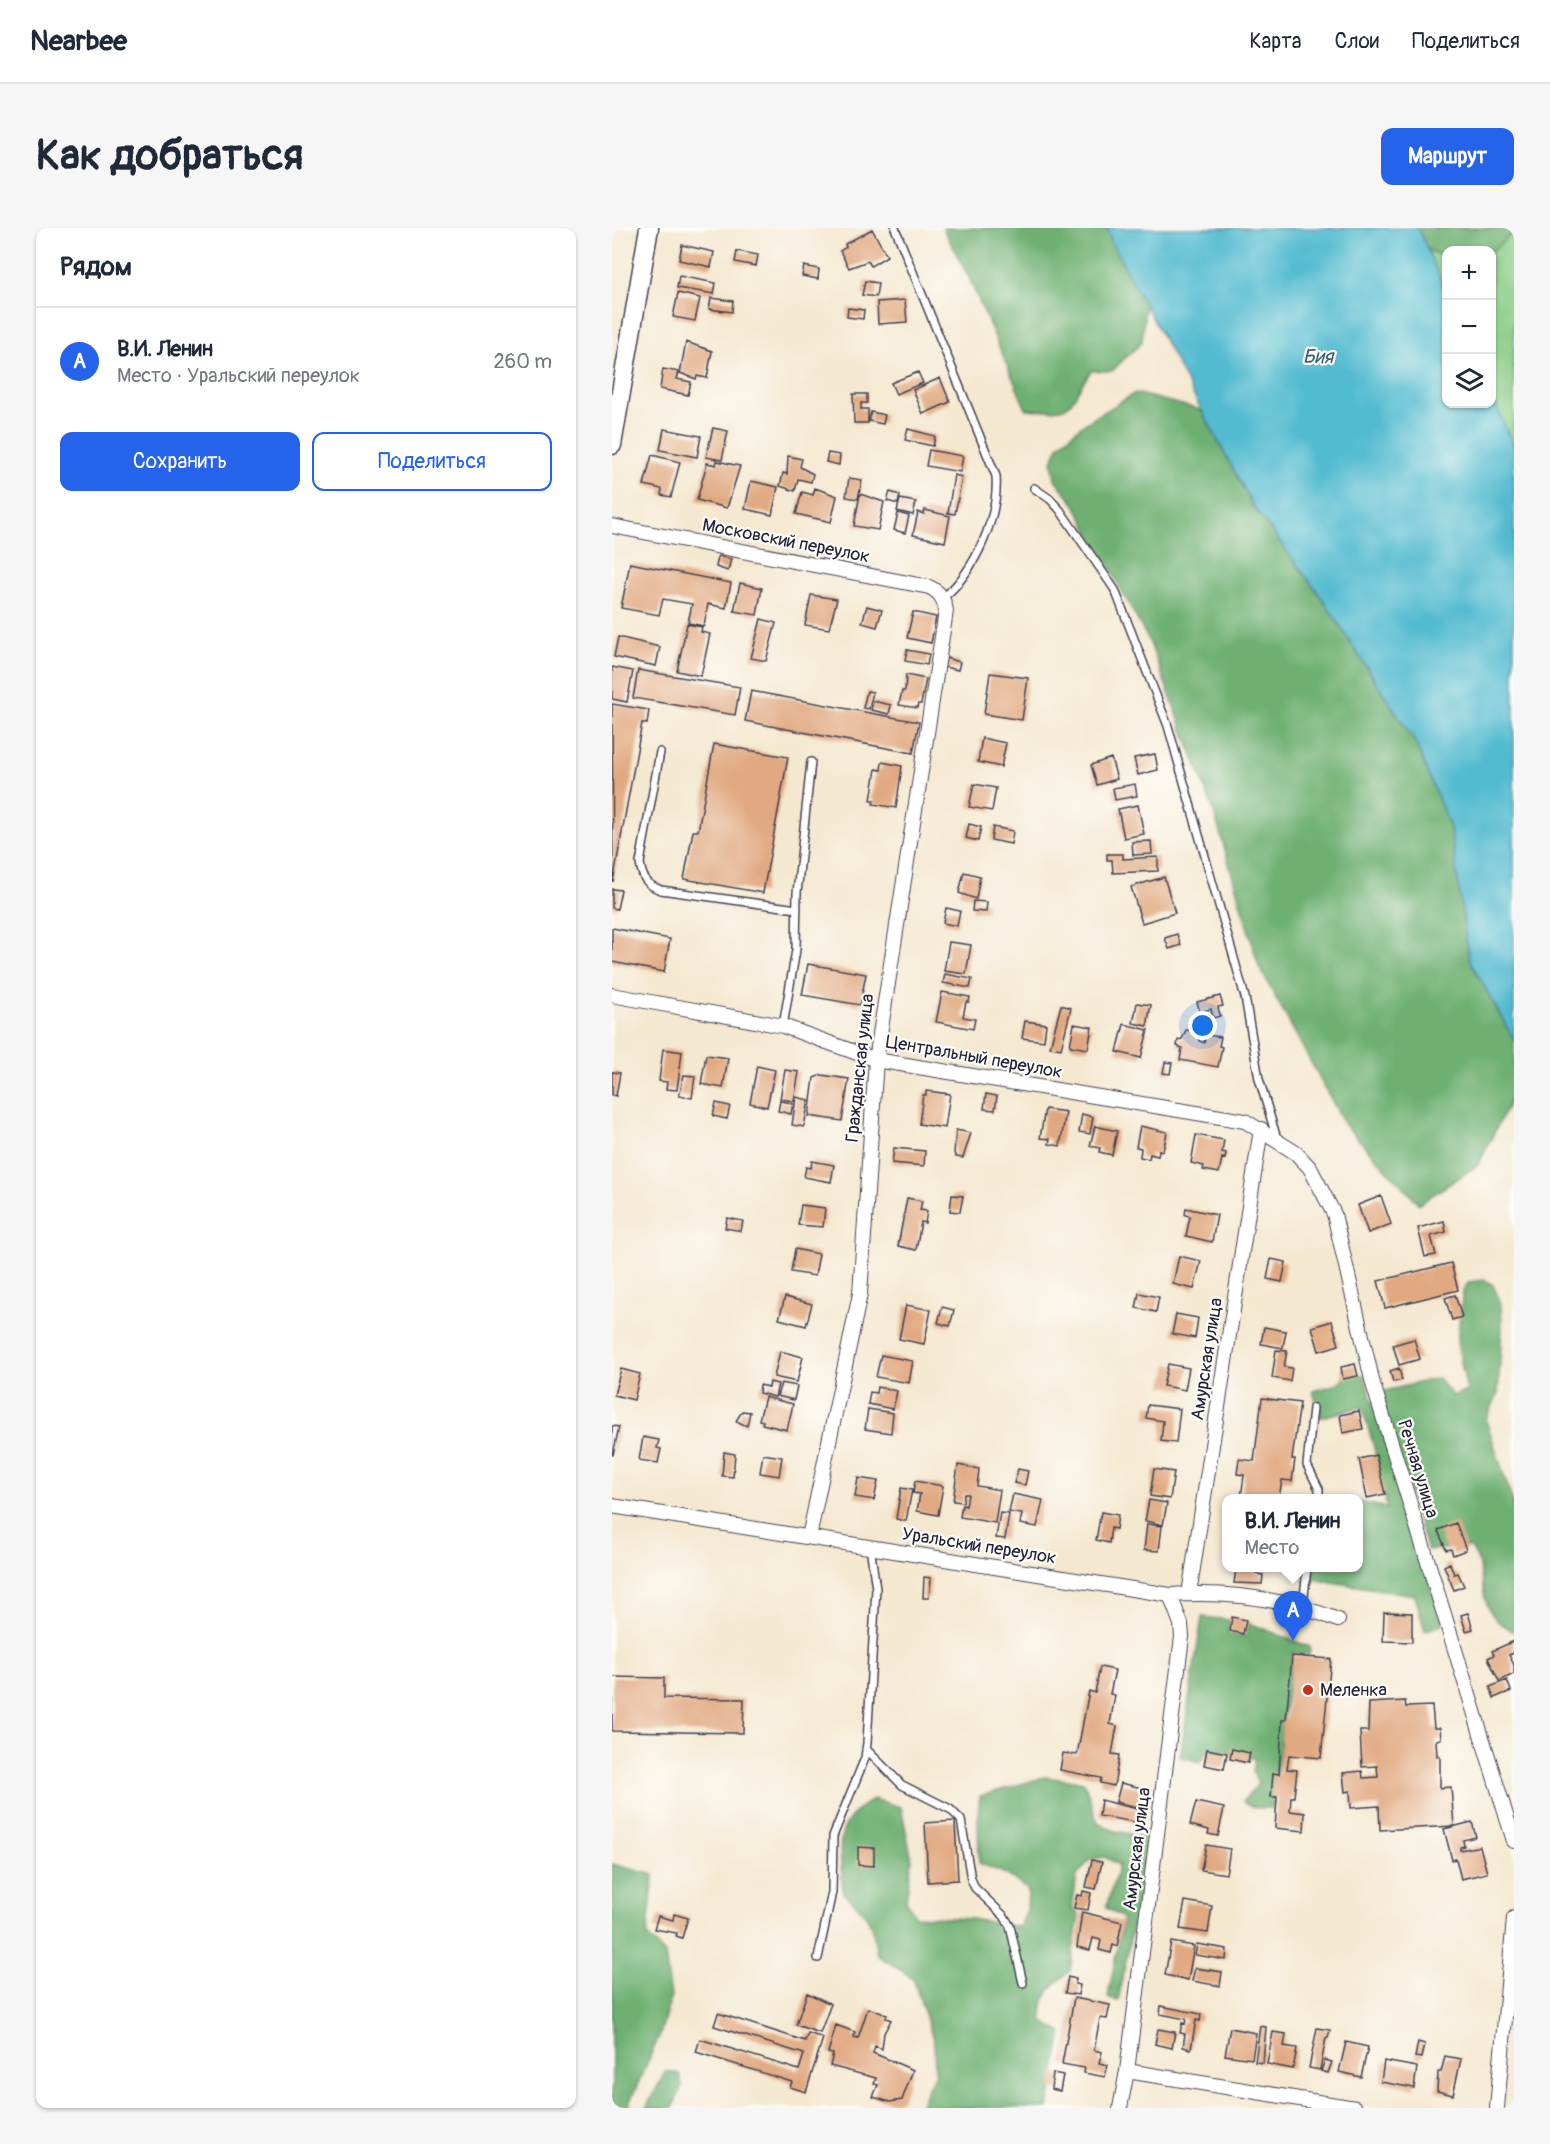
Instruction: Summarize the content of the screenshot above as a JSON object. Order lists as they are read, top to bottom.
{
  "streets": {
    "street": [
      "Московский переулок",
      "Центральный переулок",
      "Гражданская улица",
      "Амурская улица",
      "Речная улица",
      "Уральский переулок"
    ]
  },
  "crossings": [
    ["Московский переулок", "Гражданская улица"],
    ["Центральный переулок", "Гражданская улица"],
    ["Центральный переулок", "Амурская улица"],
    ["Центральный переулок", "Речная улица"],
    ["Гражданская улица", "Уральский переулок"],
    ["Амурская улица", "Речная улица"],
    ["Амурская улица", "Уральский переулок"]
  ],
  "water": ["Бия"],
  "places": ["Меленка"],
  "page": {
    "header": "Nearbee",
    "nav": ["Карта", "Слои", "Поделиться"],
    "buttons": [
      "Маршрут",
      ["Сохранить", "Поделиться"]
    ],
    "title": "Как добраться",
    "heading": "Рядом",
    "map_buttons": ["+", "−"],
    "list": [
      {
        "mark": "A",
        "name": "В.И. Ленин",
        "note": "Место · Уральский переулок",
        "value": "260 m"
      }
    ],
    "popup": ["В.И. Ленин", "Место"],
    "pins": "A"
  }
}
